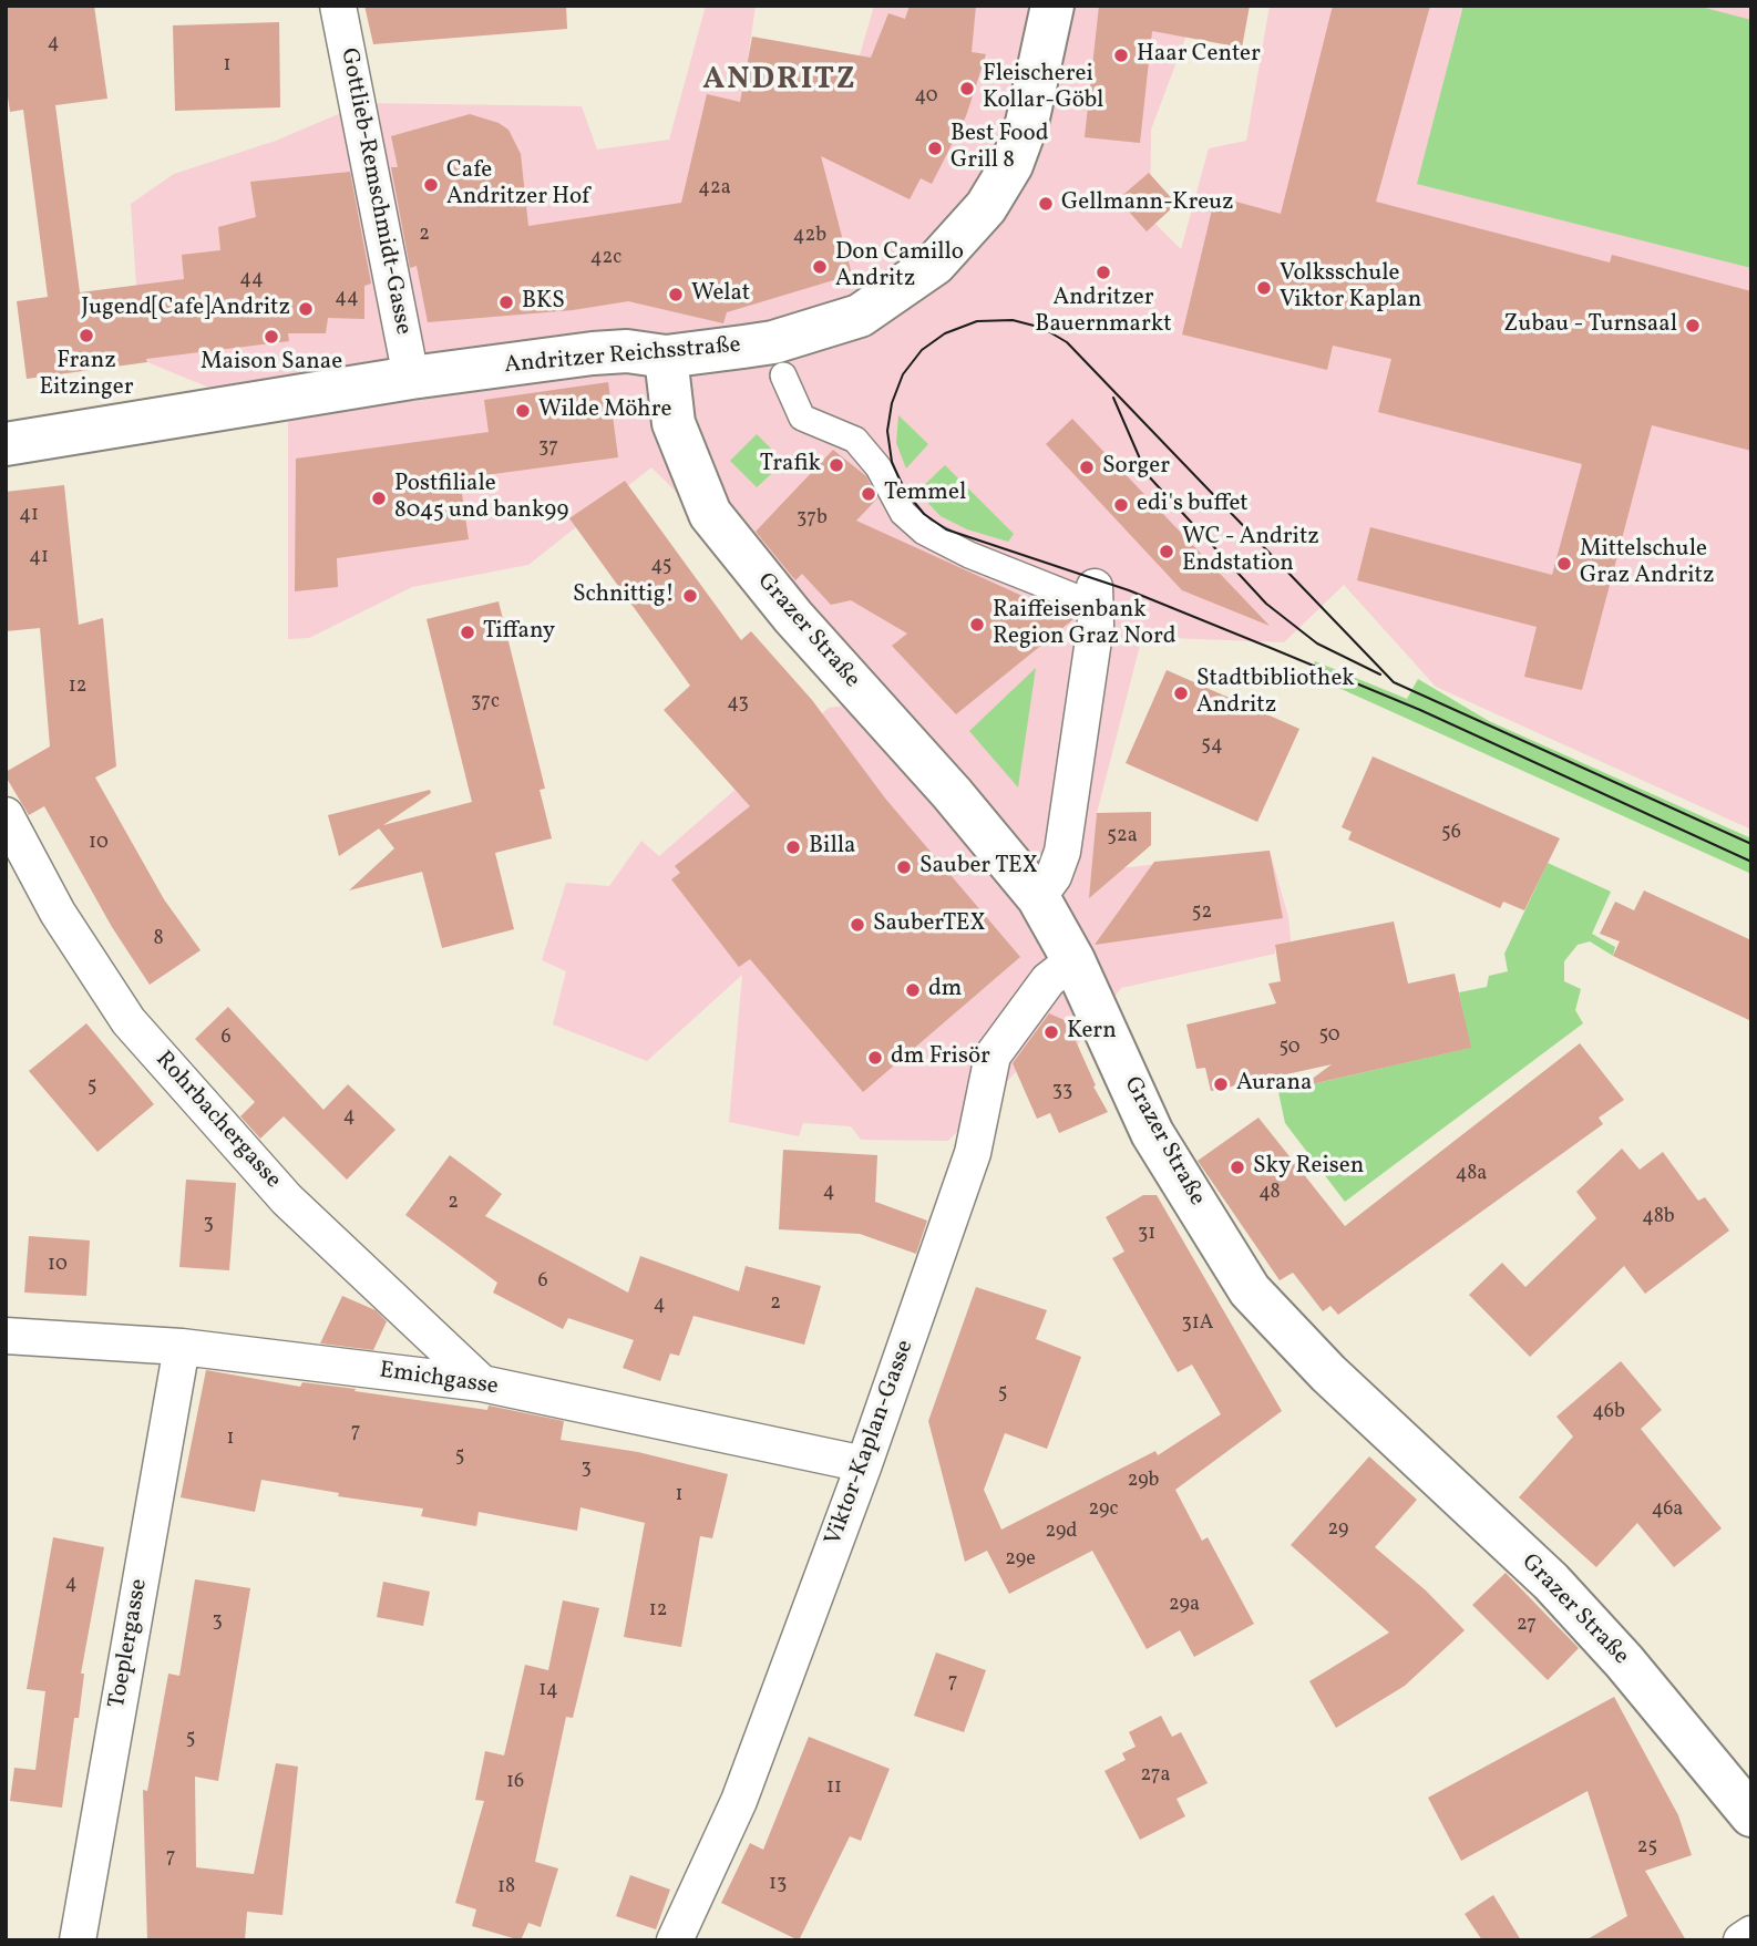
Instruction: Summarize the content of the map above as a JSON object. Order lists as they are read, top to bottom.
{
  "streets": {
    "street": [
      "Gottlieb-Remschmidt-Gasse",
      "Andritzer Reichsstraße",
      "Grazer Straße",
      "Rohrbachergasse",
      "Emichgasse",
      "Viktor-Kaplan-Gasse",
      "Toeplergasse"
    ]
  },
  "crossings": [
    ["Gottlieb-Remschmidt-Gasse", "Andritzer Reichsstraße"],
    ["Andritzer Reichsstraße", "Grazer Straße"],
    ["Grazer Straße", "Viktor-Kaplan-Gasse"],
    ["Rohrbachergasse", "Emichgasse"],
    ["Emichgasse", "Viktor-Kaplan-Gasse"],
    ["Emichgasse", "Toeplergasse"]
  ],
  "districts": ["ANDRITZ"],
  "places": [
    "Haar Center",
    "Fleischerei Kollar-Göbl",
    "Best Food Grill 8",
    "Cafe Andritzer Hof",
    "Gellmann-Kreuz",
    "Don Camillo Andritz",
    "Andritzer Bauernmarkt",
    "Volksschule Viktor Kaplan",
    "Welat",
    "BKS",
    "Jugend[Cafe]Andritz",
    "Zubau - Turnsaal",
    "Franz Eitzinger",
    "Maison Sanae",
    "Wilde Möhre",
    "Trafik",
    "Sorger",
    "Temmel",
    "Postfiliale 8045 und bank99",
    "edi's buffet",
    "WC - Andritz Endstation",
    "Mittelschule Graz Andritz",
    "Schnittig!",
    "Raiffeisenbank Region Graz Nord",
    "Tiffany",
    "Stadtbibliothek Andritz",
    "Billa",
    "Sauber TEX",
    "SauberTEX",
    "dm",
    "Kern",
    "dm Frisör",
    "Aurana",
    "Sky Reisen"
  ],
  "house_numbers": [
    "4",
    "1",
    "40",
    "42a",
    "2",
    "42b",
    "42c",
    "44",
    "44",
    "37",
    "41",
    "37b",
    "41",
    "45",
    "12",
    "37c",
    "43",
    "54",
    "56",
    "52a",
    "10",
    "52",
    "8",
    "50",
    "6",
    "50",
    "5",
    "33",
    "4",
    "48a",
    "4",
    "48",
    "2",
    "48b",
    "3",
    "31",
    "10",
    "6",
    "2",
    "4",
    "31A",
    "5",
    "46b",
    "7",
    "1",
    "5",
    "3",
    "29b",
    "1",
    "29c",
    "46a",
    "29",
    "29d",
    "29e",
    "4",
    "29a",
    "12",
    "3",
    "27",
    "7",
    "14",
    "5",
    "27a",
    "16",
    "11",
    "25",
    "7",
    "13",
    "18"
  ]
}
